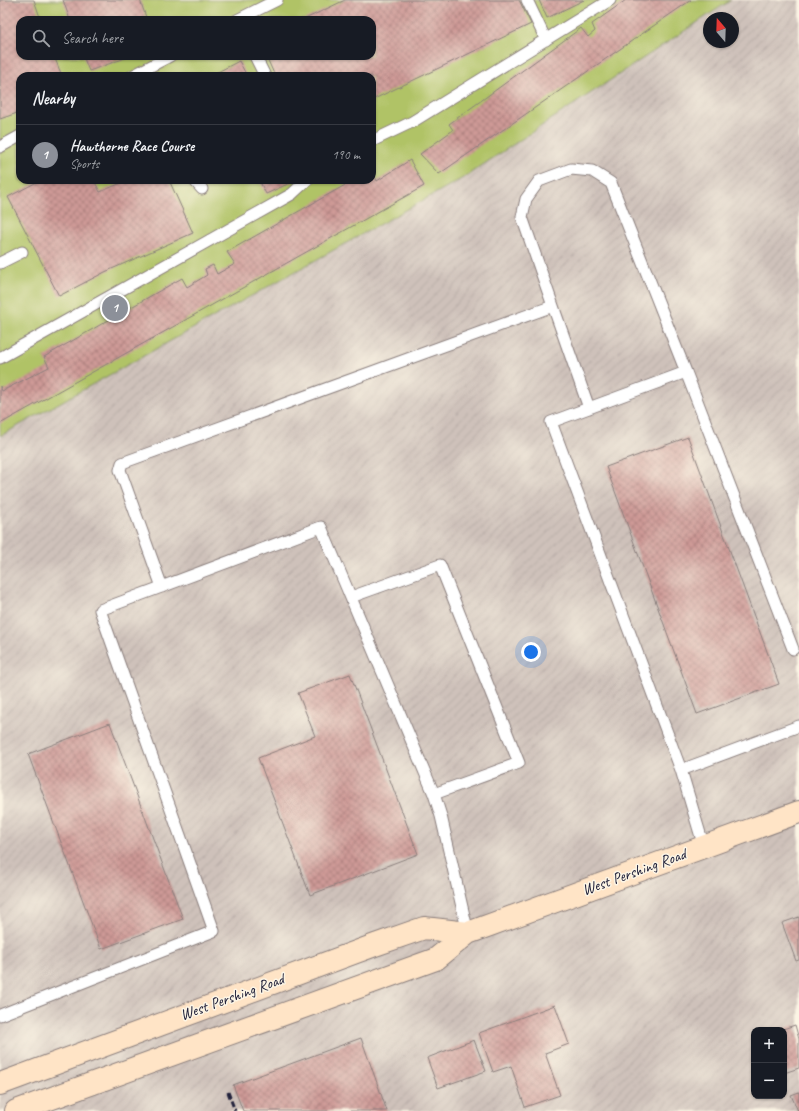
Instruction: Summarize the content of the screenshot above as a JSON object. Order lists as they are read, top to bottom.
{
  "streets": {
    "main road": ["West Pershing Road"]
  },
  "north": "top",
  "page": {
    "search": "Search here",
    "heading": "Nearby",
    "list": [
      {
        "mark": "1",
        "name": "Hawthorne Race Course",
        "note": "Sports",
        "value": "190 m"
      }
    ],
    "pins": "1",
    "map_buttons": ["+", "−"]
  }
}
